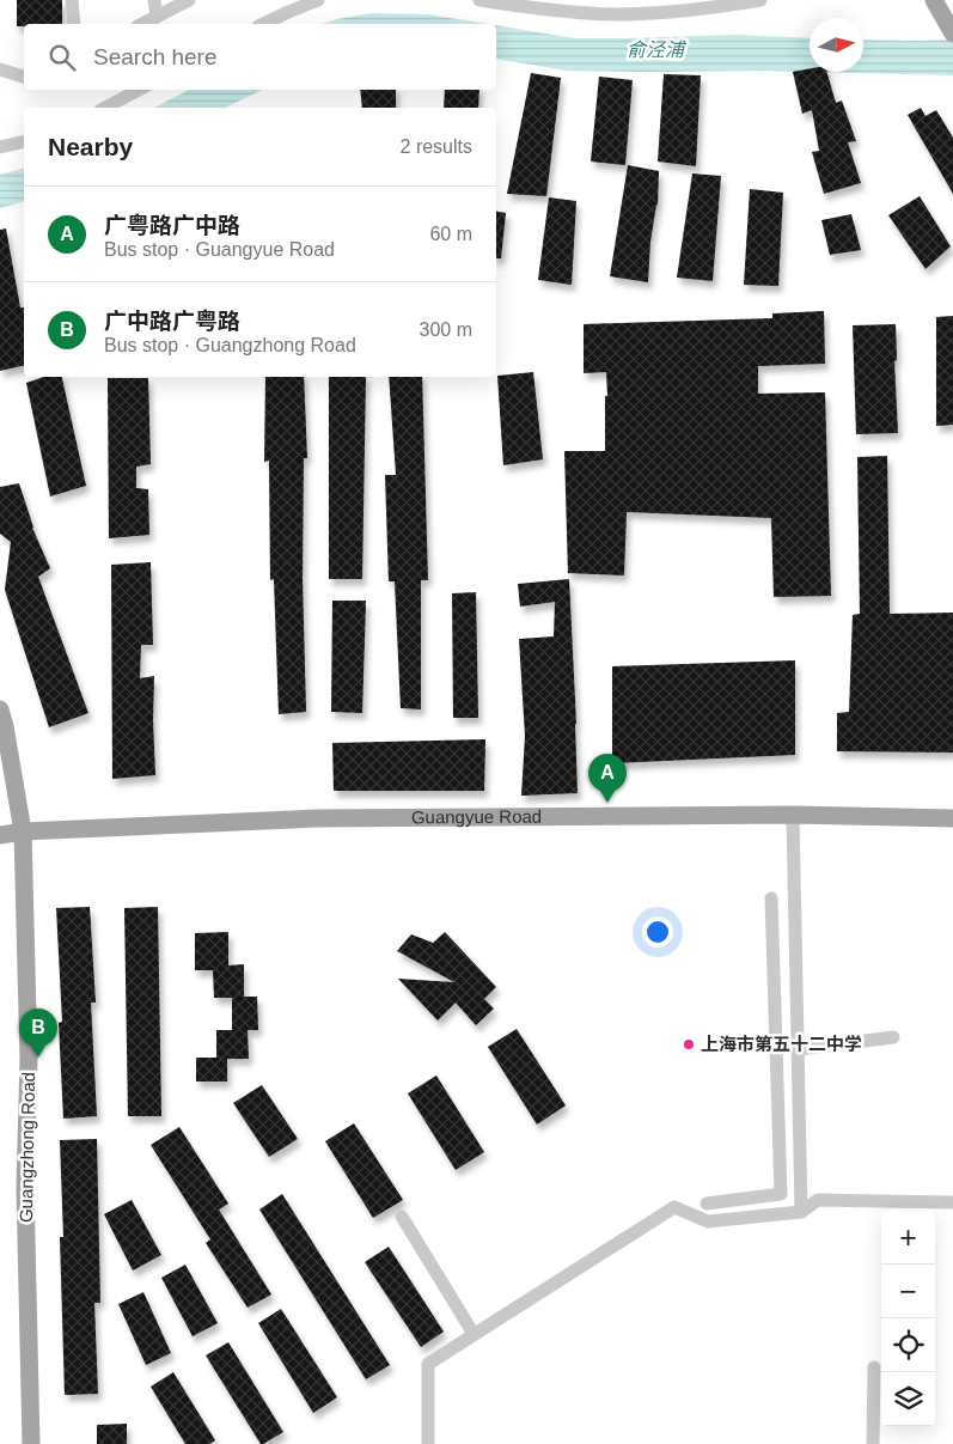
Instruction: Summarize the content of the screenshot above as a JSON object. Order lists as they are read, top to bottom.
{
  "streets": {
    "main road": ["Guangyue Road", "Guangzhong Road"]
  },
  "crossings": [
    ["Guangyue Road", "Guangzhong Road"]
  ],
  "water": ["俞泾浦"],
  "places": ["上海市第五十二中学"],
  "north": "right",
  "page": {
    "search": "Search here",
    "heading": ["Nearby", "2 results"],
    "list": [
      {
        "mark": "A",
        "name": "广粤路广中路",
        "note": "Bus stop · Guangyue Road",
        "value": "60 m"
      },
      {
        "mark": "B",
        "name": "广中路广粤路",
        "note": "Bus stop · Guangzhong Road",
        "value": "300 m"
      }
    ],
    "pins": ["A", "B"],
    "map_buttons": ["+", "−"]
  }
}
